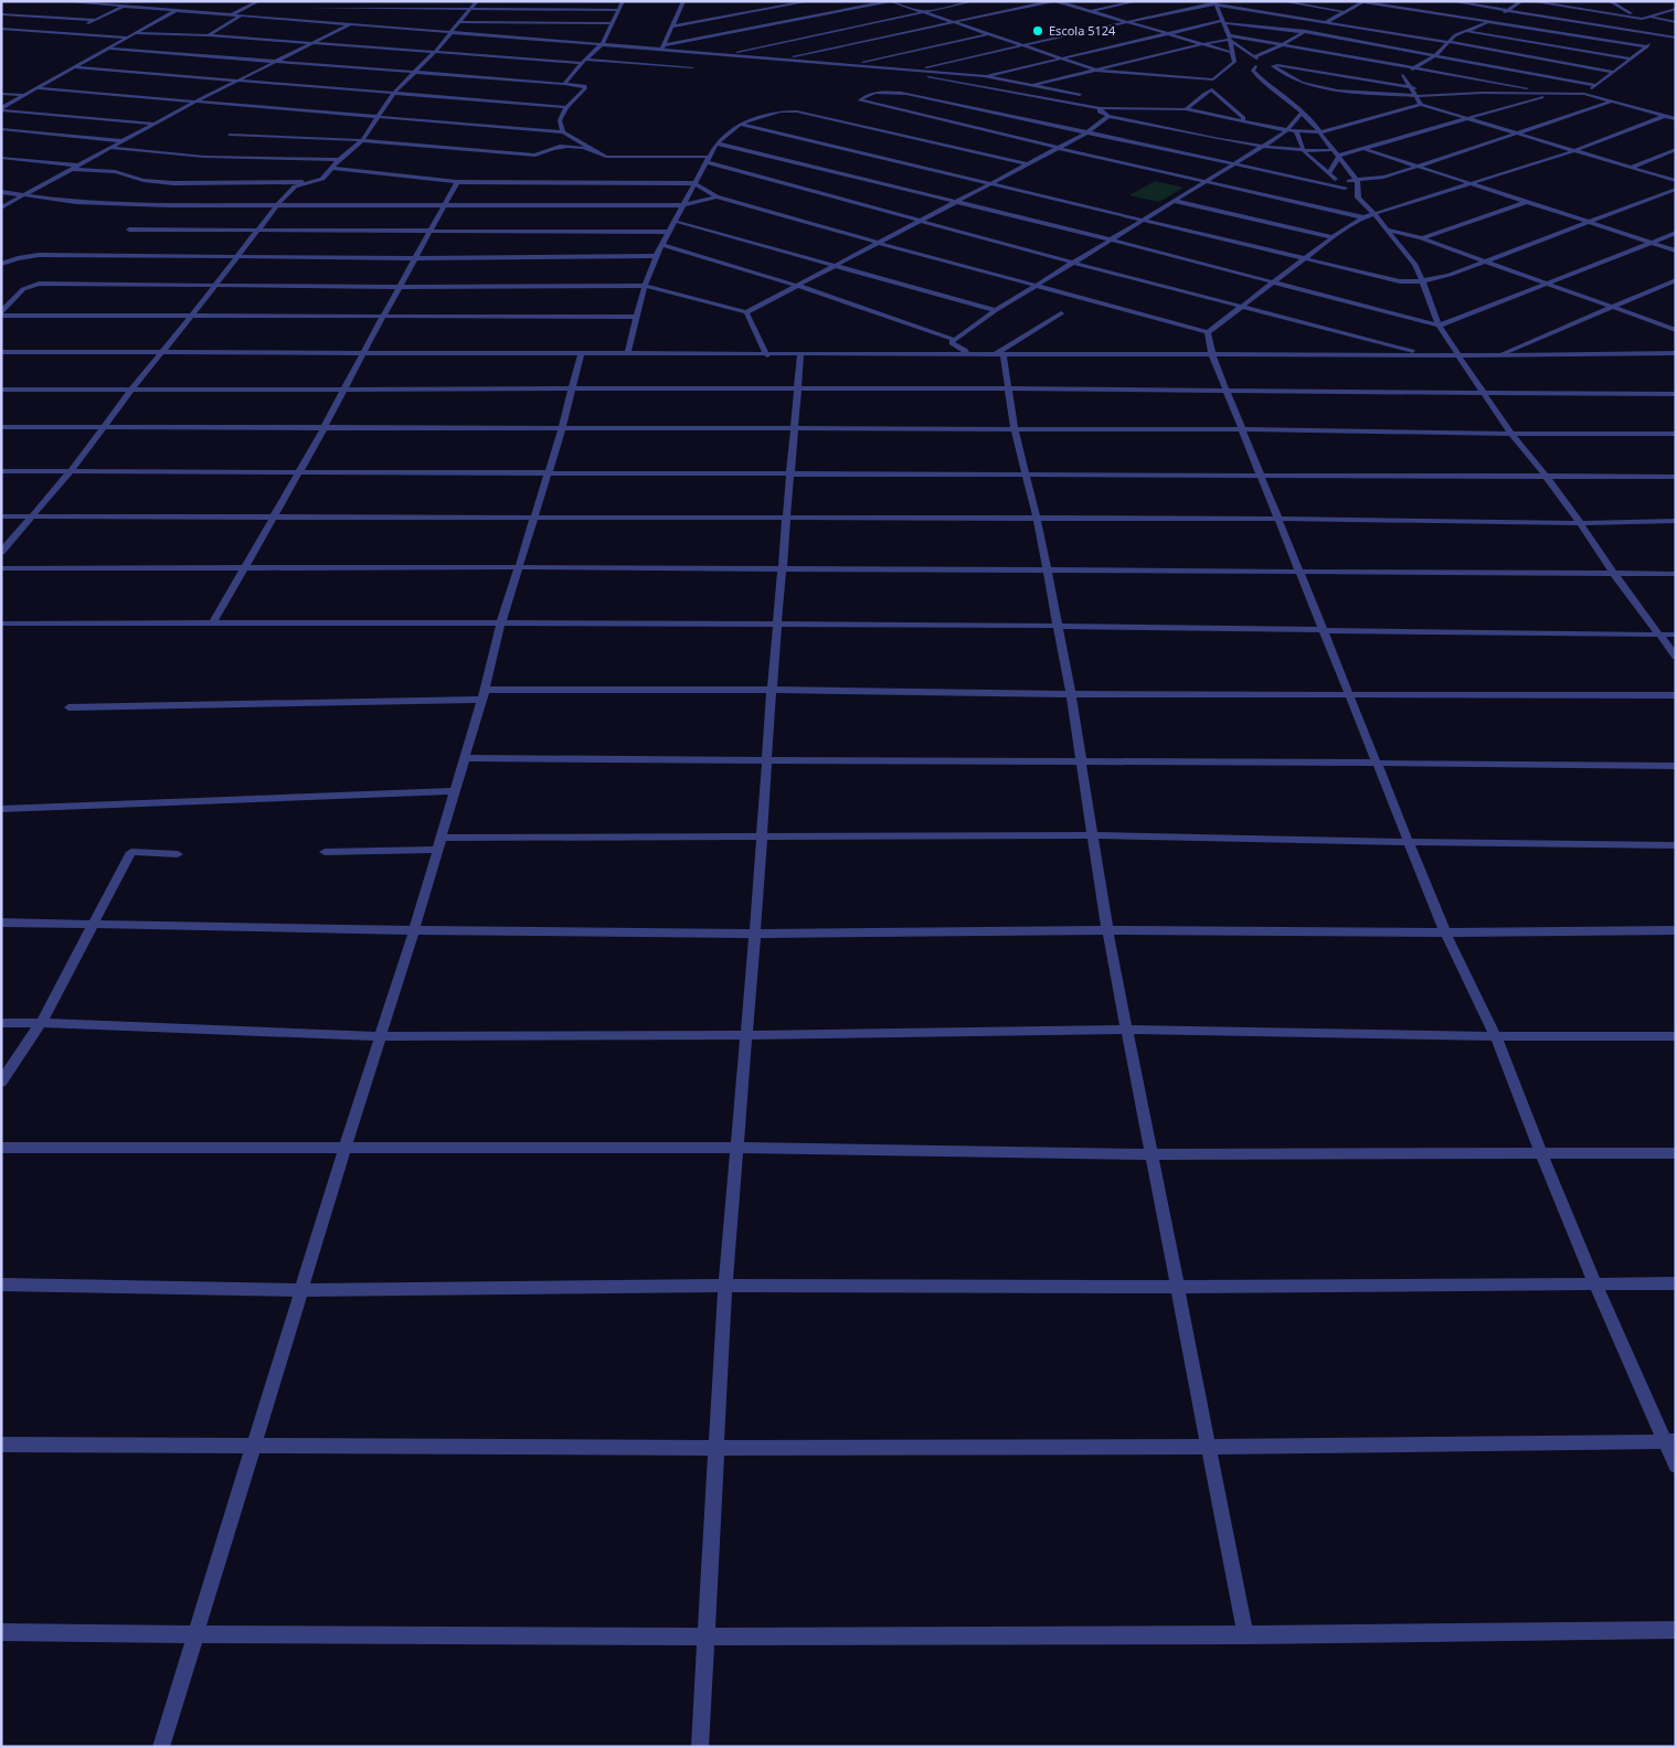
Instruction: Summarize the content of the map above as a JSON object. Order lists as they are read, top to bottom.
{
  "places": ["Escola 5124"]
}
